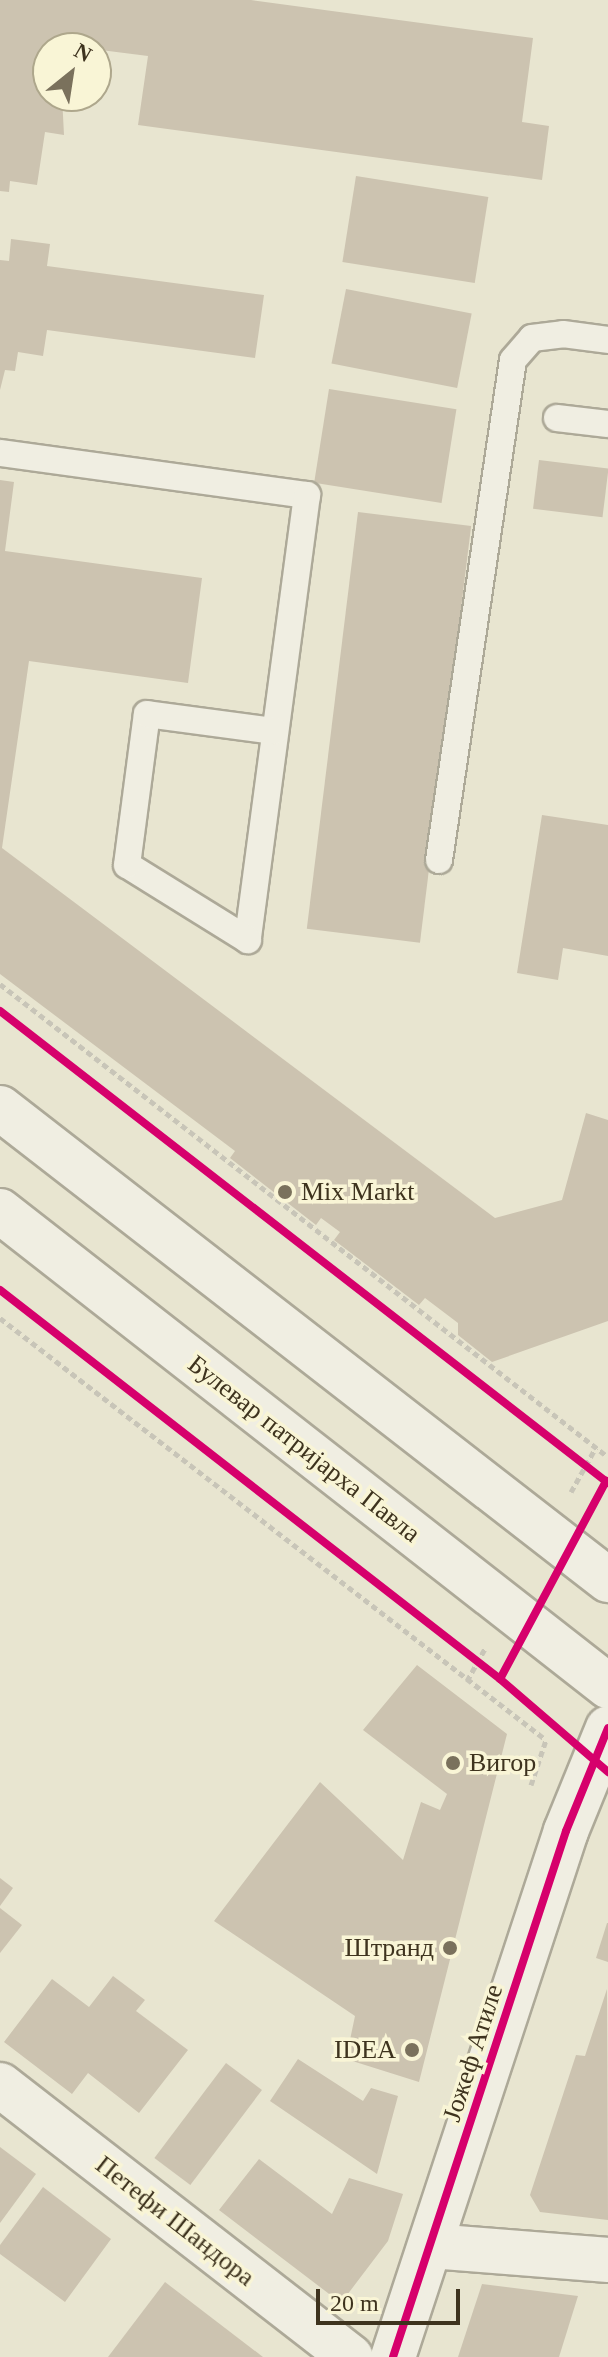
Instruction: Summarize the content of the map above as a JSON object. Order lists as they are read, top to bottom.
{
  "streets": {
    "main road": ["Булевар патријарха Павла", "Јожеф Атиле", "Петефи Шандора"]
  },
  "places": [
    "Mix Markt",
    "Вигор",
    "Штранд",
    "IDEA"
  ],
  "scale_bar": "20 m",
  "north": "top right"
}
